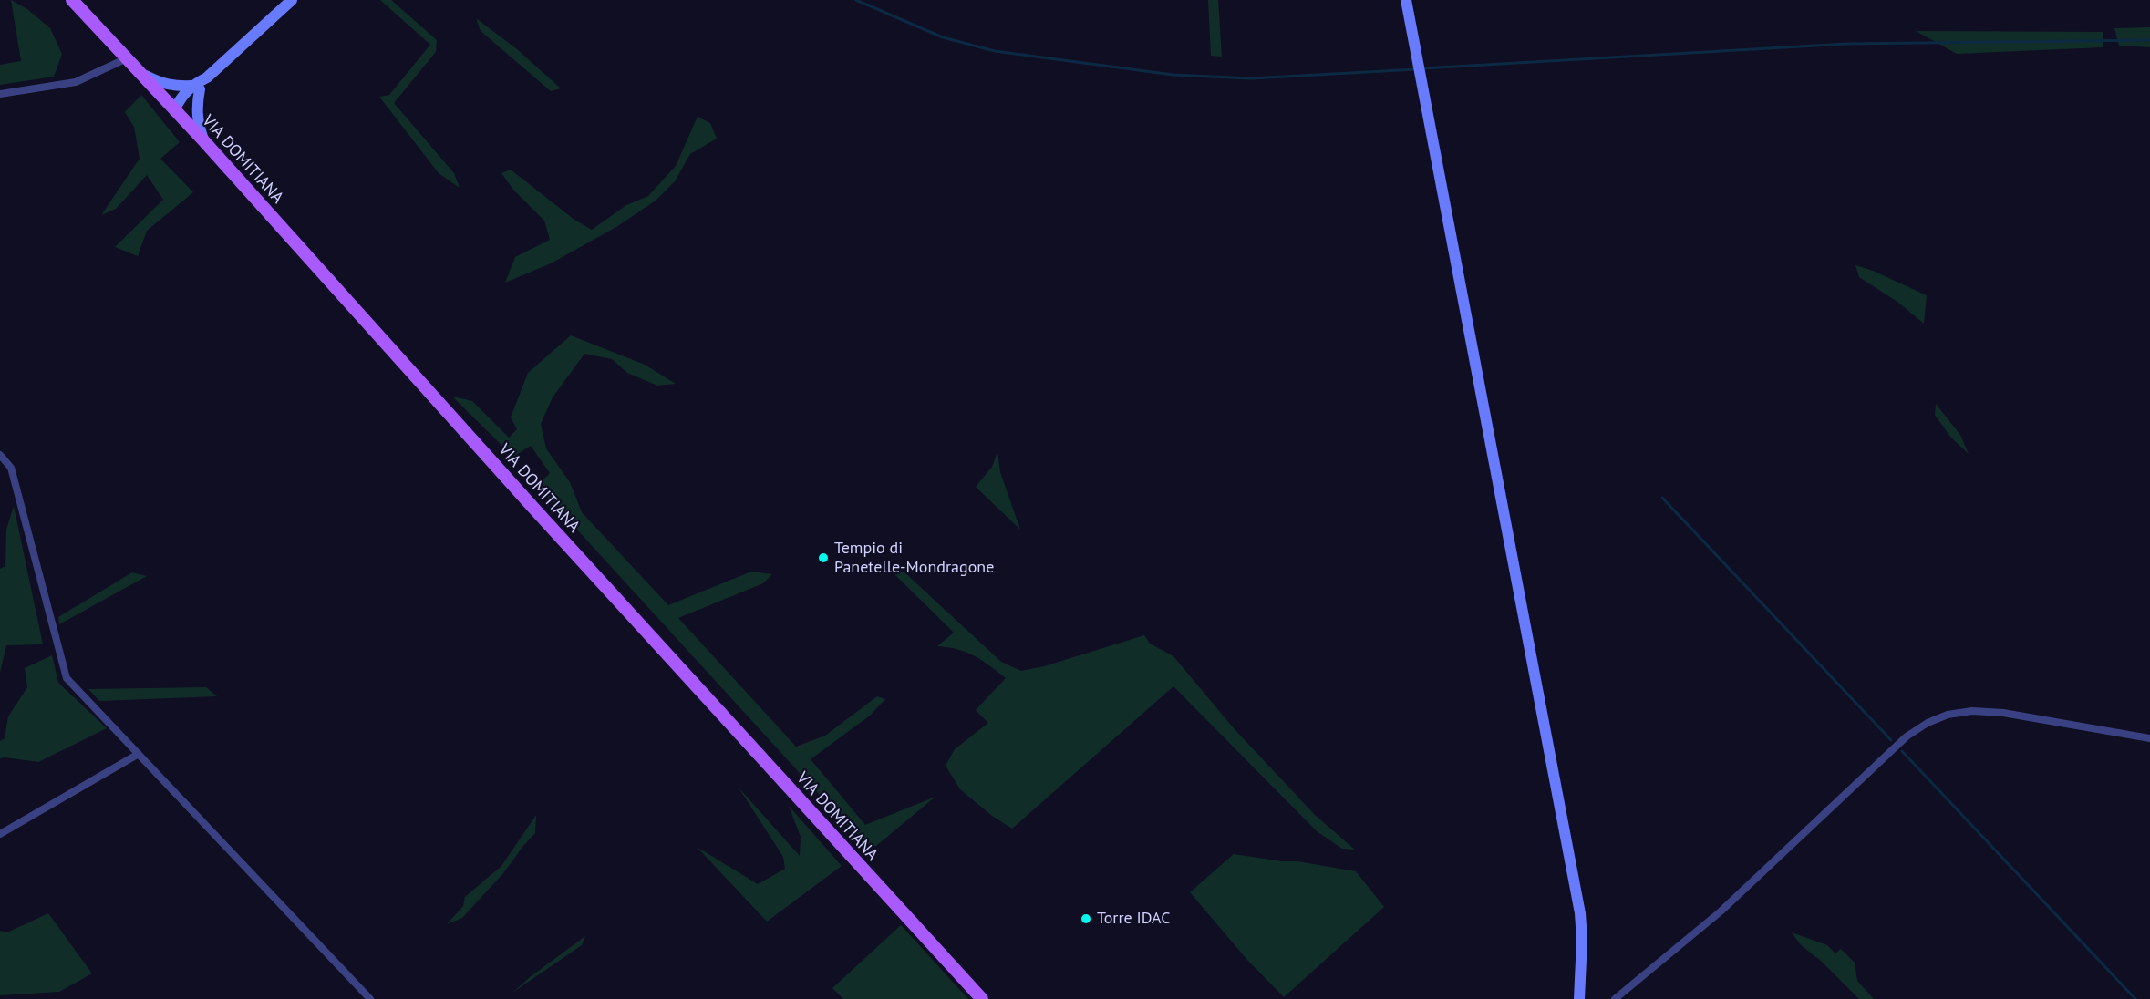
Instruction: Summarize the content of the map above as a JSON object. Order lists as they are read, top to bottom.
{
  "streets": {
    "main road": ["VIA DOMITIANA"]
  },
  "places": ["Tempio di Panetelle-Mondragone", "Torre IDAC"]
}
